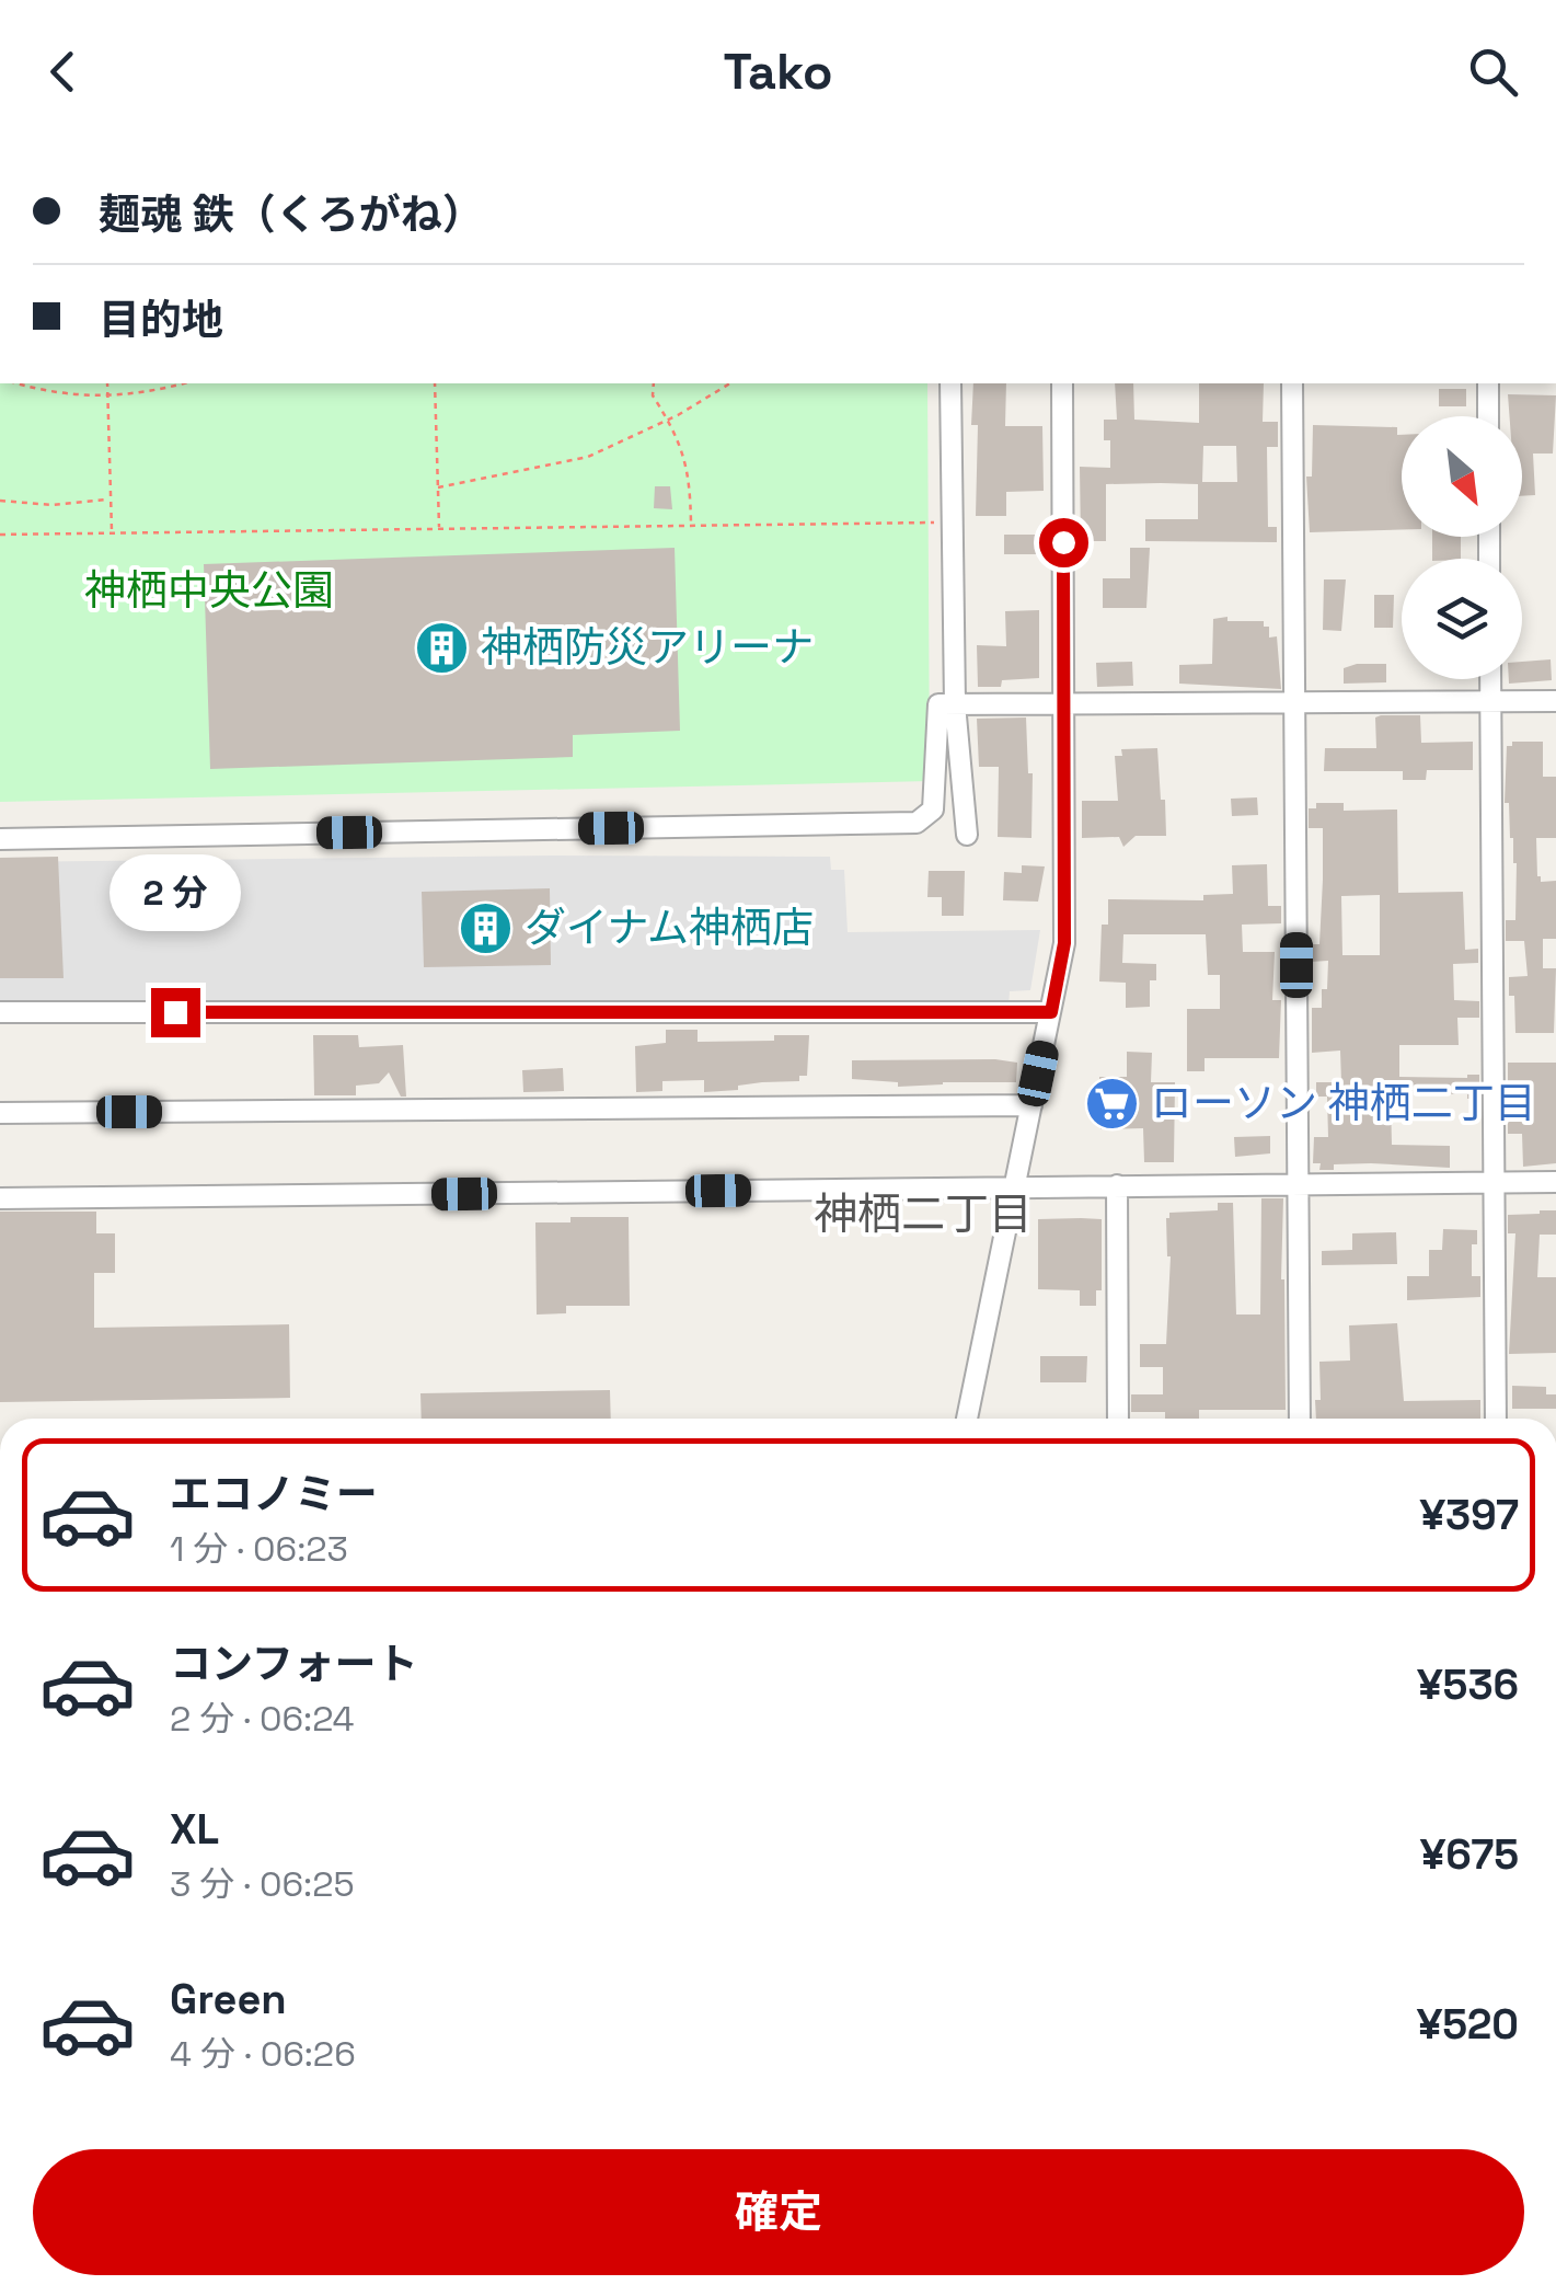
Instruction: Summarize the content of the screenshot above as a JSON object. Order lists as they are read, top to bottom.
{
  "districts": ["神栖二丁目"],
  "parks": ["神栖中央公園"],
  "places": {
    "building": ["神栖防災アリーナ", "ダイナム神栖店"],
    "supermarket": ["ローソン 神栖二丁目"]
  },
  "north": "bottom right",
  "page": {
    "header": "Tako",
    "banner": ["麺魂 鉄（くろがね）", "目的地"],
    "bubble": "2 分",
    "list": [
      {
        "name": "エコノミー",
        "note": "1 分 · 06:23",
        "value": "¥397"
      },
      {
        "name": "コンフォート",
        "note": "2 分 · 06:24",
        "value": "¥536"
      },
      {
        "name": "XL",
        "note": "3 分 · 06:25",
        "value": "¥675"
      },
      {
        "name": "Green",
        "note": "4 分 · 06:26",
        "value": "¥520"
      }
    ],
    "buttons": "確定"
  }
}
